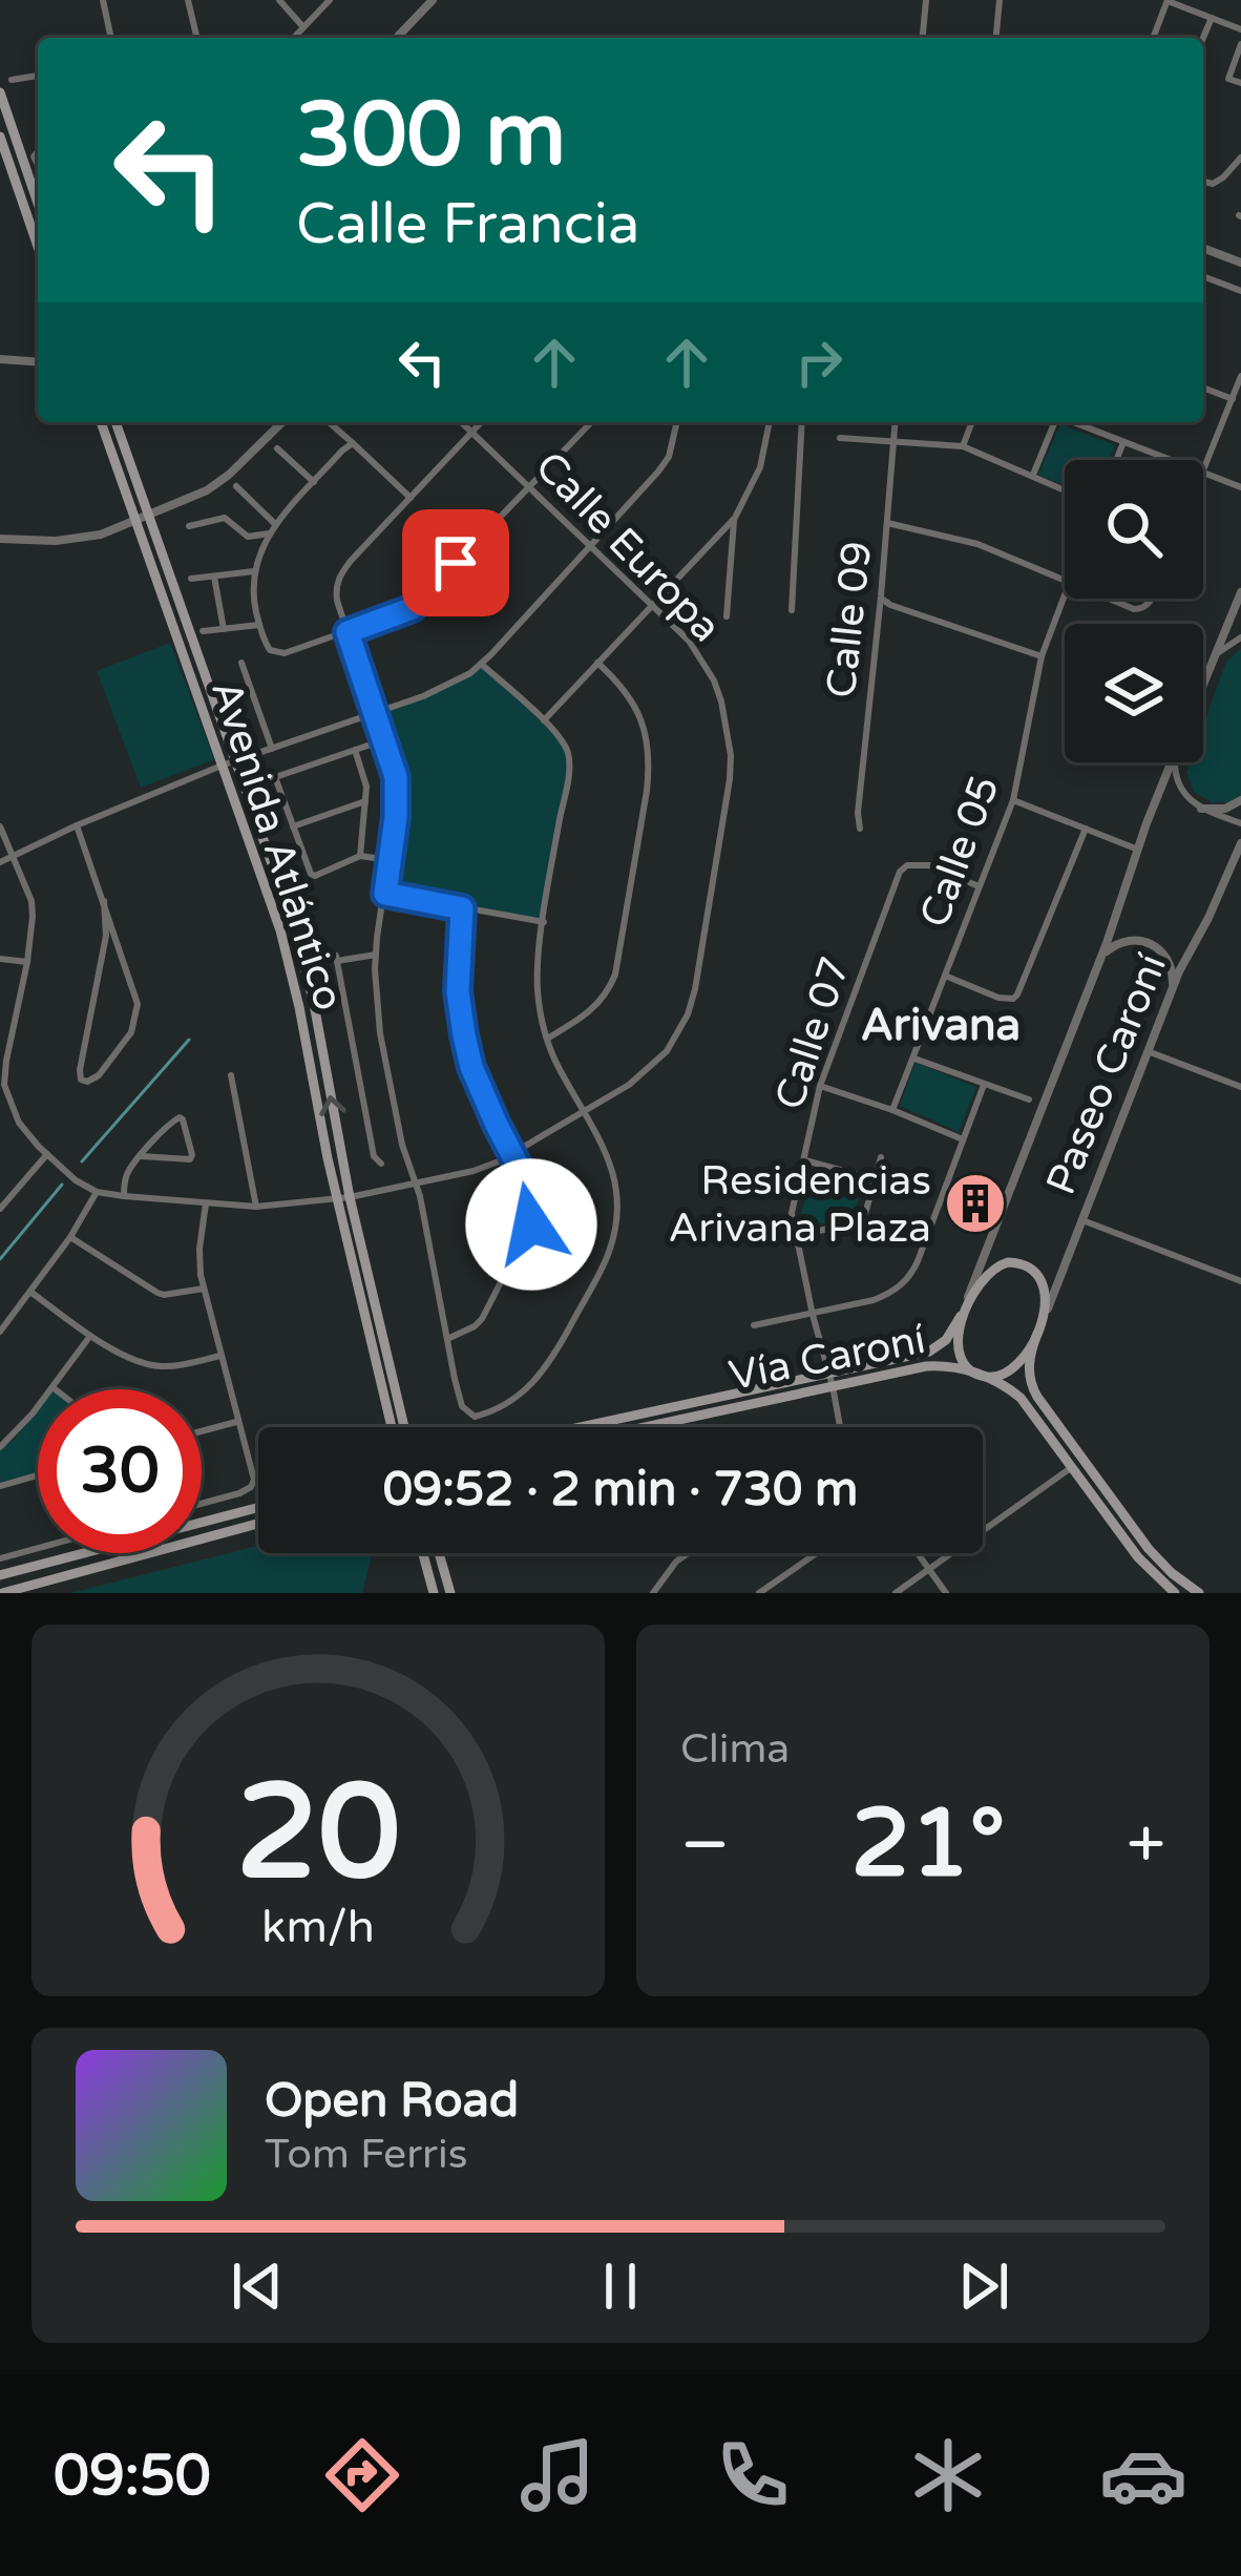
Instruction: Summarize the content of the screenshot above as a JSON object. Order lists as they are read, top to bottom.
{
  "streets": {
    "main road": ["Avenida Atlántico", "Paseo Caroní", "Vía Caroní"],
    "street": [
      "Calle Europa",
      "Calle 09",
      "Calle 05",
      "Calle 07"
    ]
  },
  "crossings": [
    ["Calle Europa", "Avenida Atlántico"],
    ["Calle 05", "Calle 07"],
    ["Calle 07", "Vía Caroní"],
    ["Paseo Caroní", "Vía Caroní"]
  ],
  "districts": ["Arivana"],
  "places": {
    "building": ["Residencias Arivana Plaza"]
  },
  "page": {
    "turn": ["300 m", "Calle Francia"],
    "limit": "30",
    "trip": "09:52 · 2 min · 730 m",
    "tile": "Clima",
    "heat": ["−", "21°", "+"],
    "song": ["Open Road", "Tom Ferris"],
    "tabs": "09:50",
    "gauge": ["20", "km/h"]
  }
}
